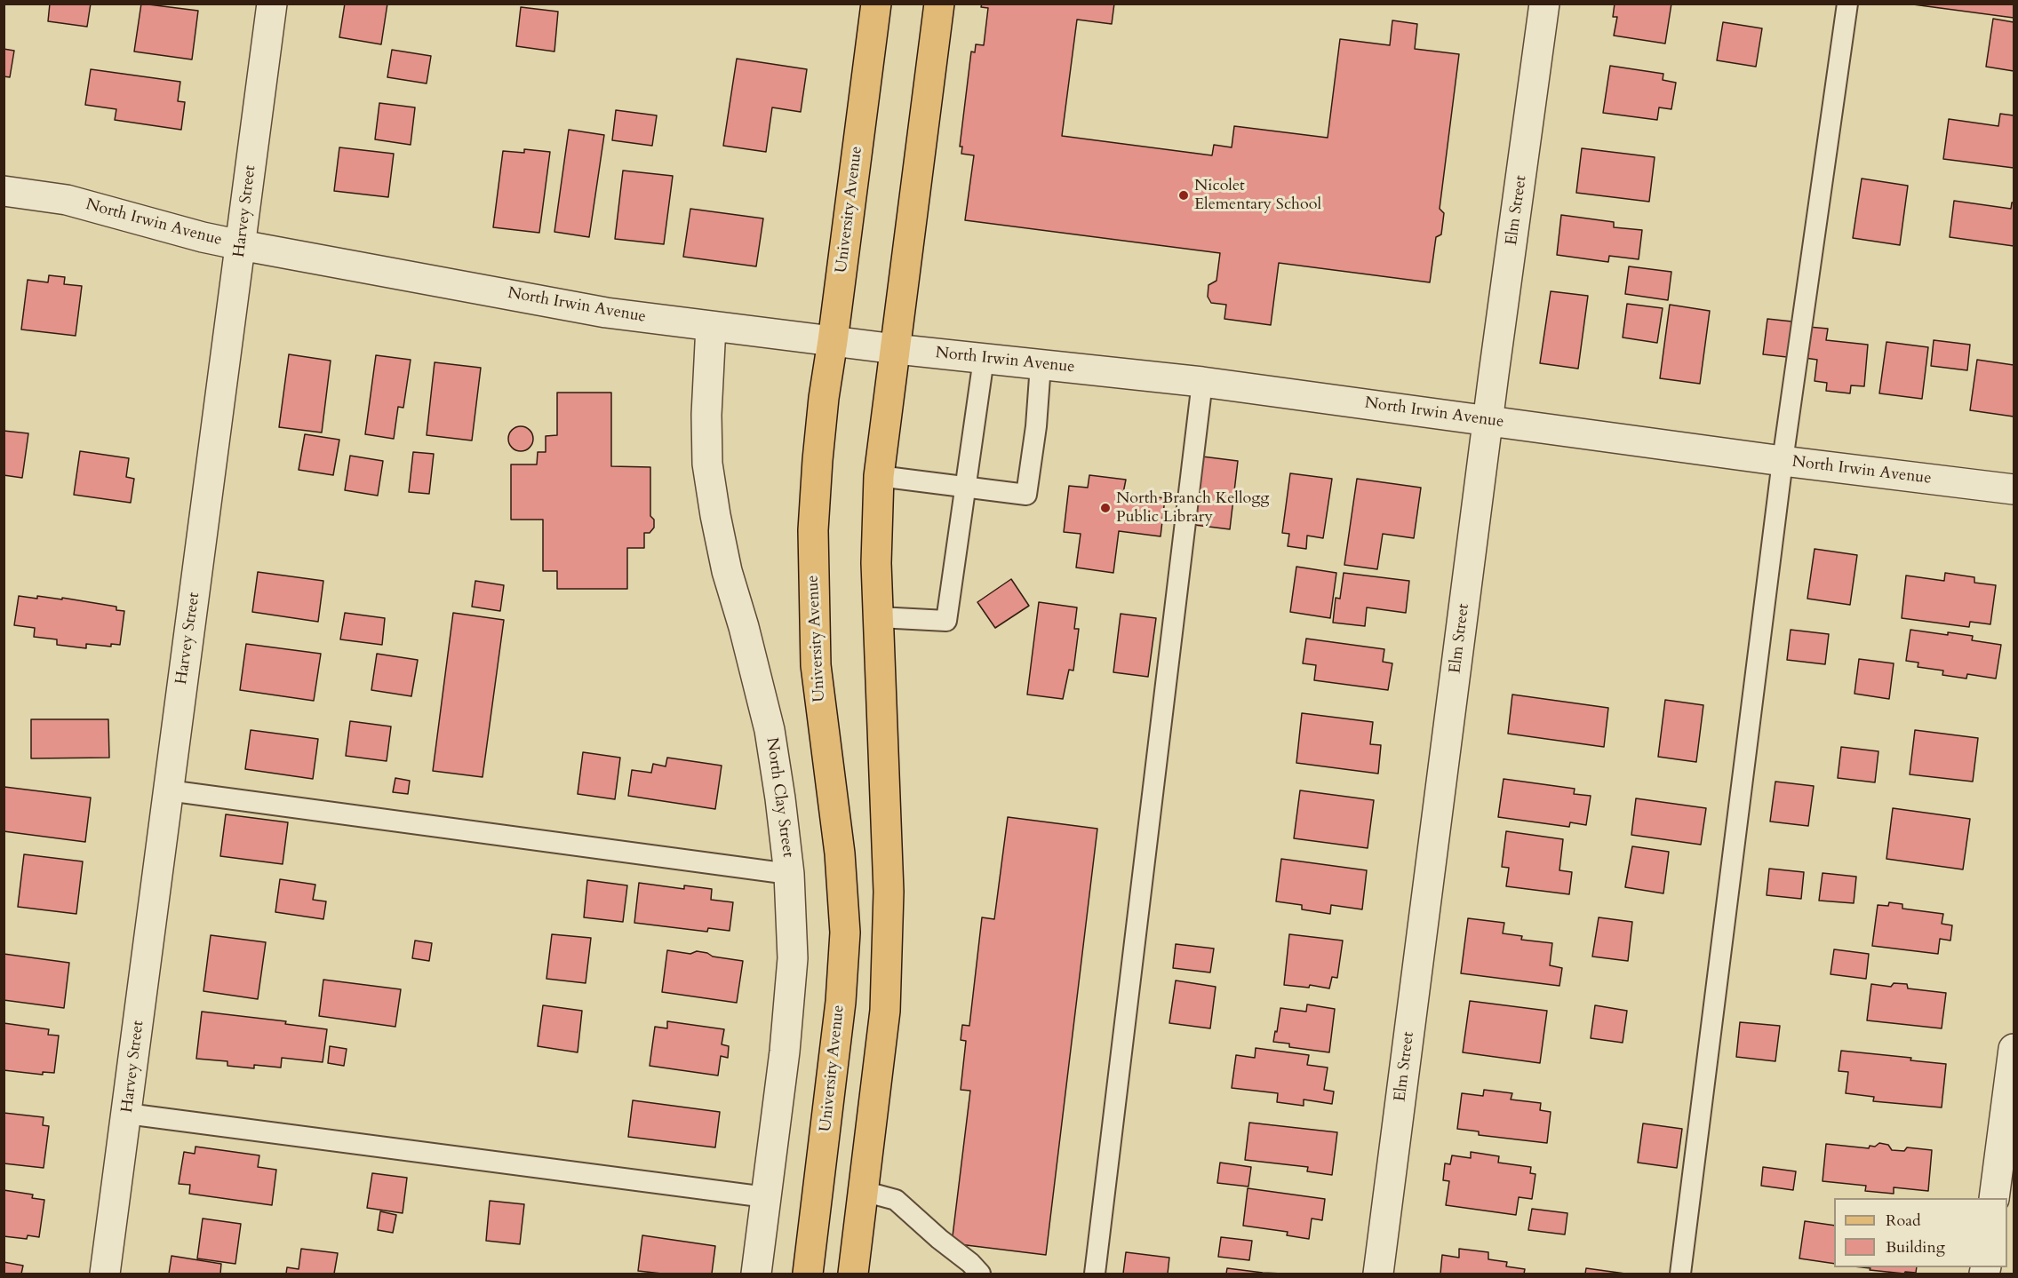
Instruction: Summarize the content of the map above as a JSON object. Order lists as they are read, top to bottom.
{
  "streets": {
    "main road": ["University Avenue"],
    "street": [
      "Elm Street",
      "Harvey Street",
      "North Irwin Avenue",
      "North Clay Street"
    ]
  },
  "crossings": [
    ["University Avenue", "North Irwin Avenue"],
    ["Elm Street", "North Irwin Avenue"],
    ["Harvey Street", "North Irwin Avenue"],
    ["North Irwin Avenue", "North Clay Street"]
  ],
  "places": ["Nicolet Elementary School", "North Branch Kellogg Public Library"],
  "legend": ["Road", "Building"]
}
